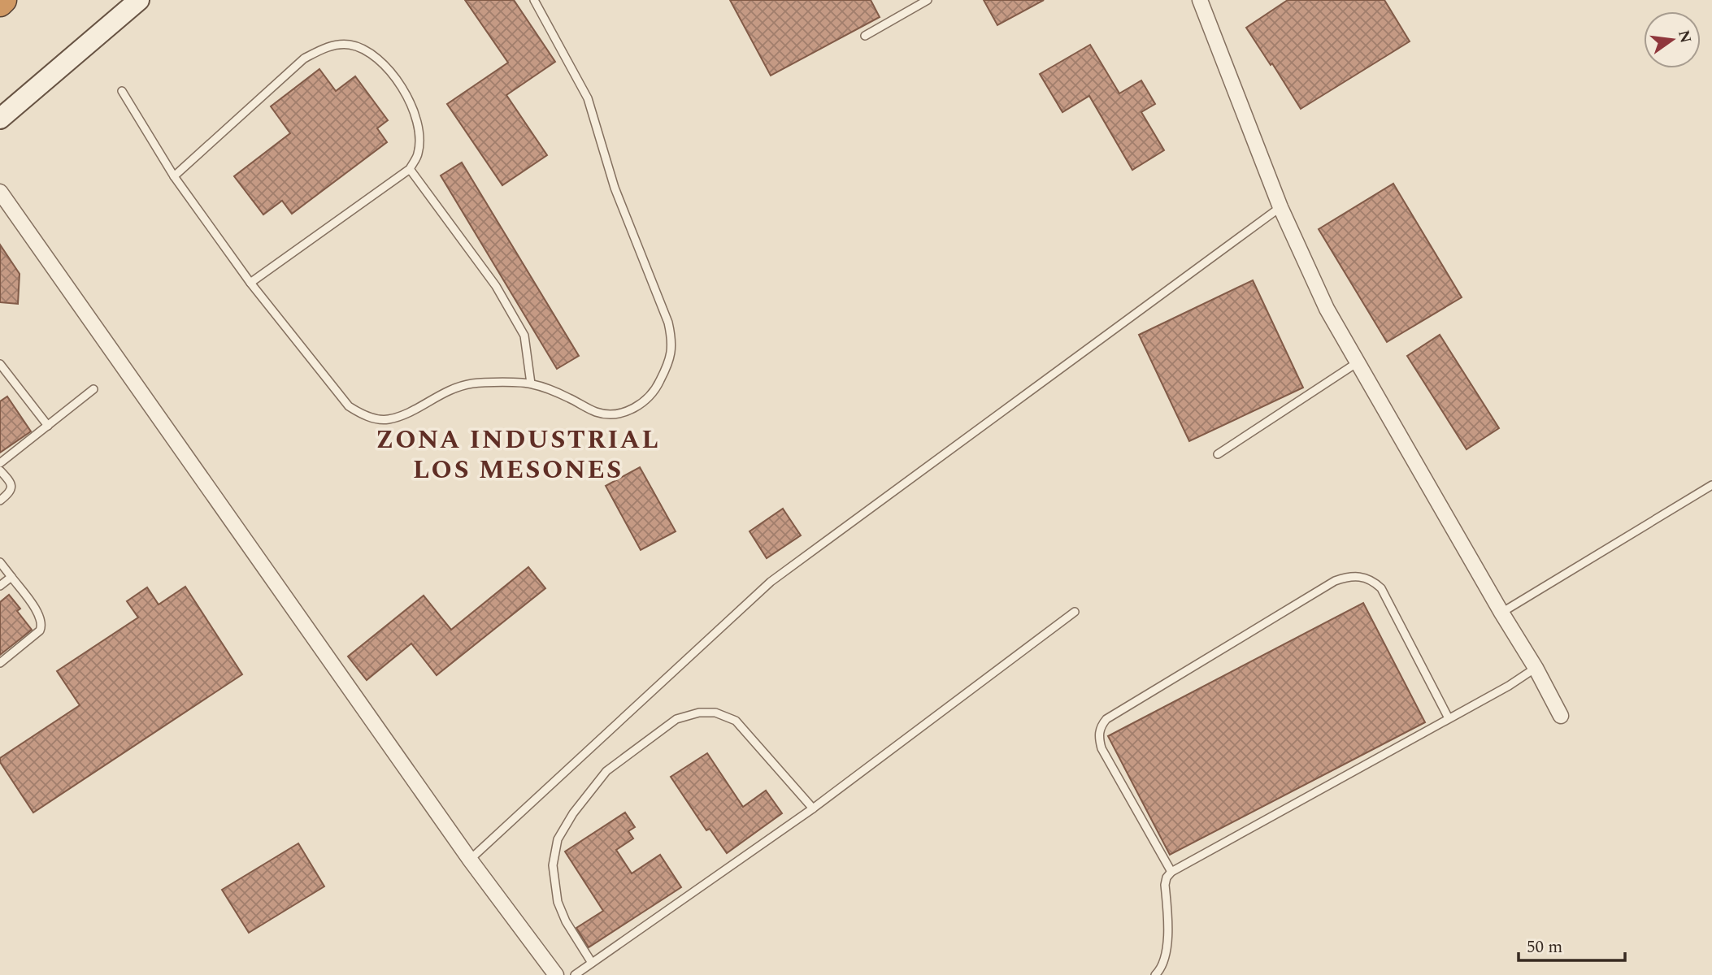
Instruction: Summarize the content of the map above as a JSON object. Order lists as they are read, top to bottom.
{
  "districts": ["ZONA INDUSTRIAL LOS MESONES"],
  "scale_bar": "50 m",
  "north": "right"
}
